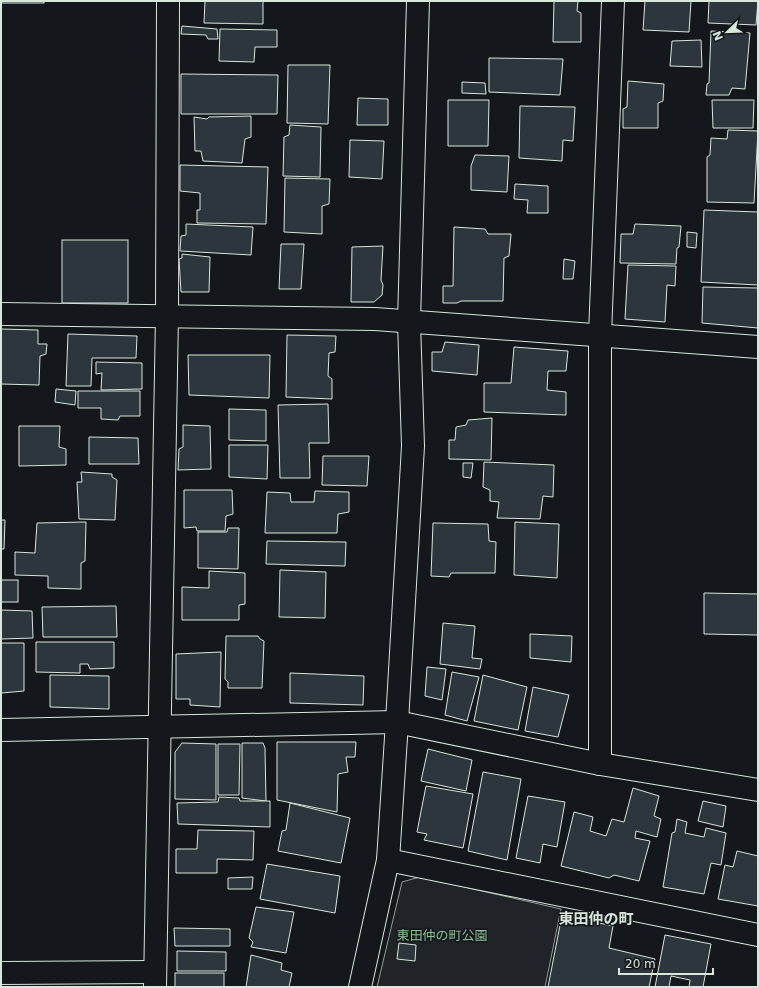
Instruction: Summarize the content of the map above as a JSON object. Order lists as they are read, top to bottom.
{
  "districts": ["東田仲の町"],
  "parks": ["東田仲の町公園"],
  "scale_bar": "20 m",
  "north": "bottom left"
}
